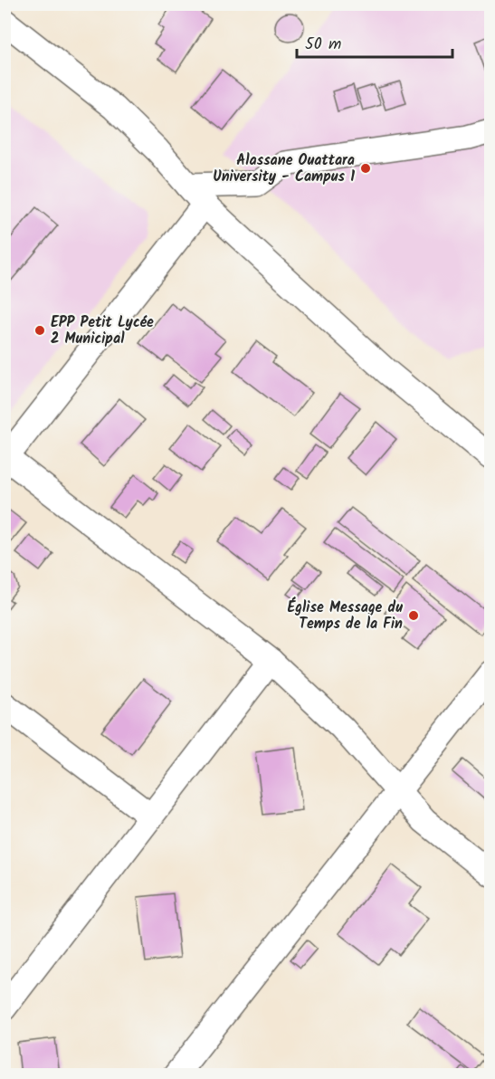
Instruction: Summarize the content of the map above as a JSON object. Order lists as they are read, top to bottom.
{
  "places": ["Alassane Ouattara University - Campus 1", "EPP Petit Lycée 2 Municipal", "Église Message du Temps de la Fin"],
  "scale_bar": "50 m"
}
